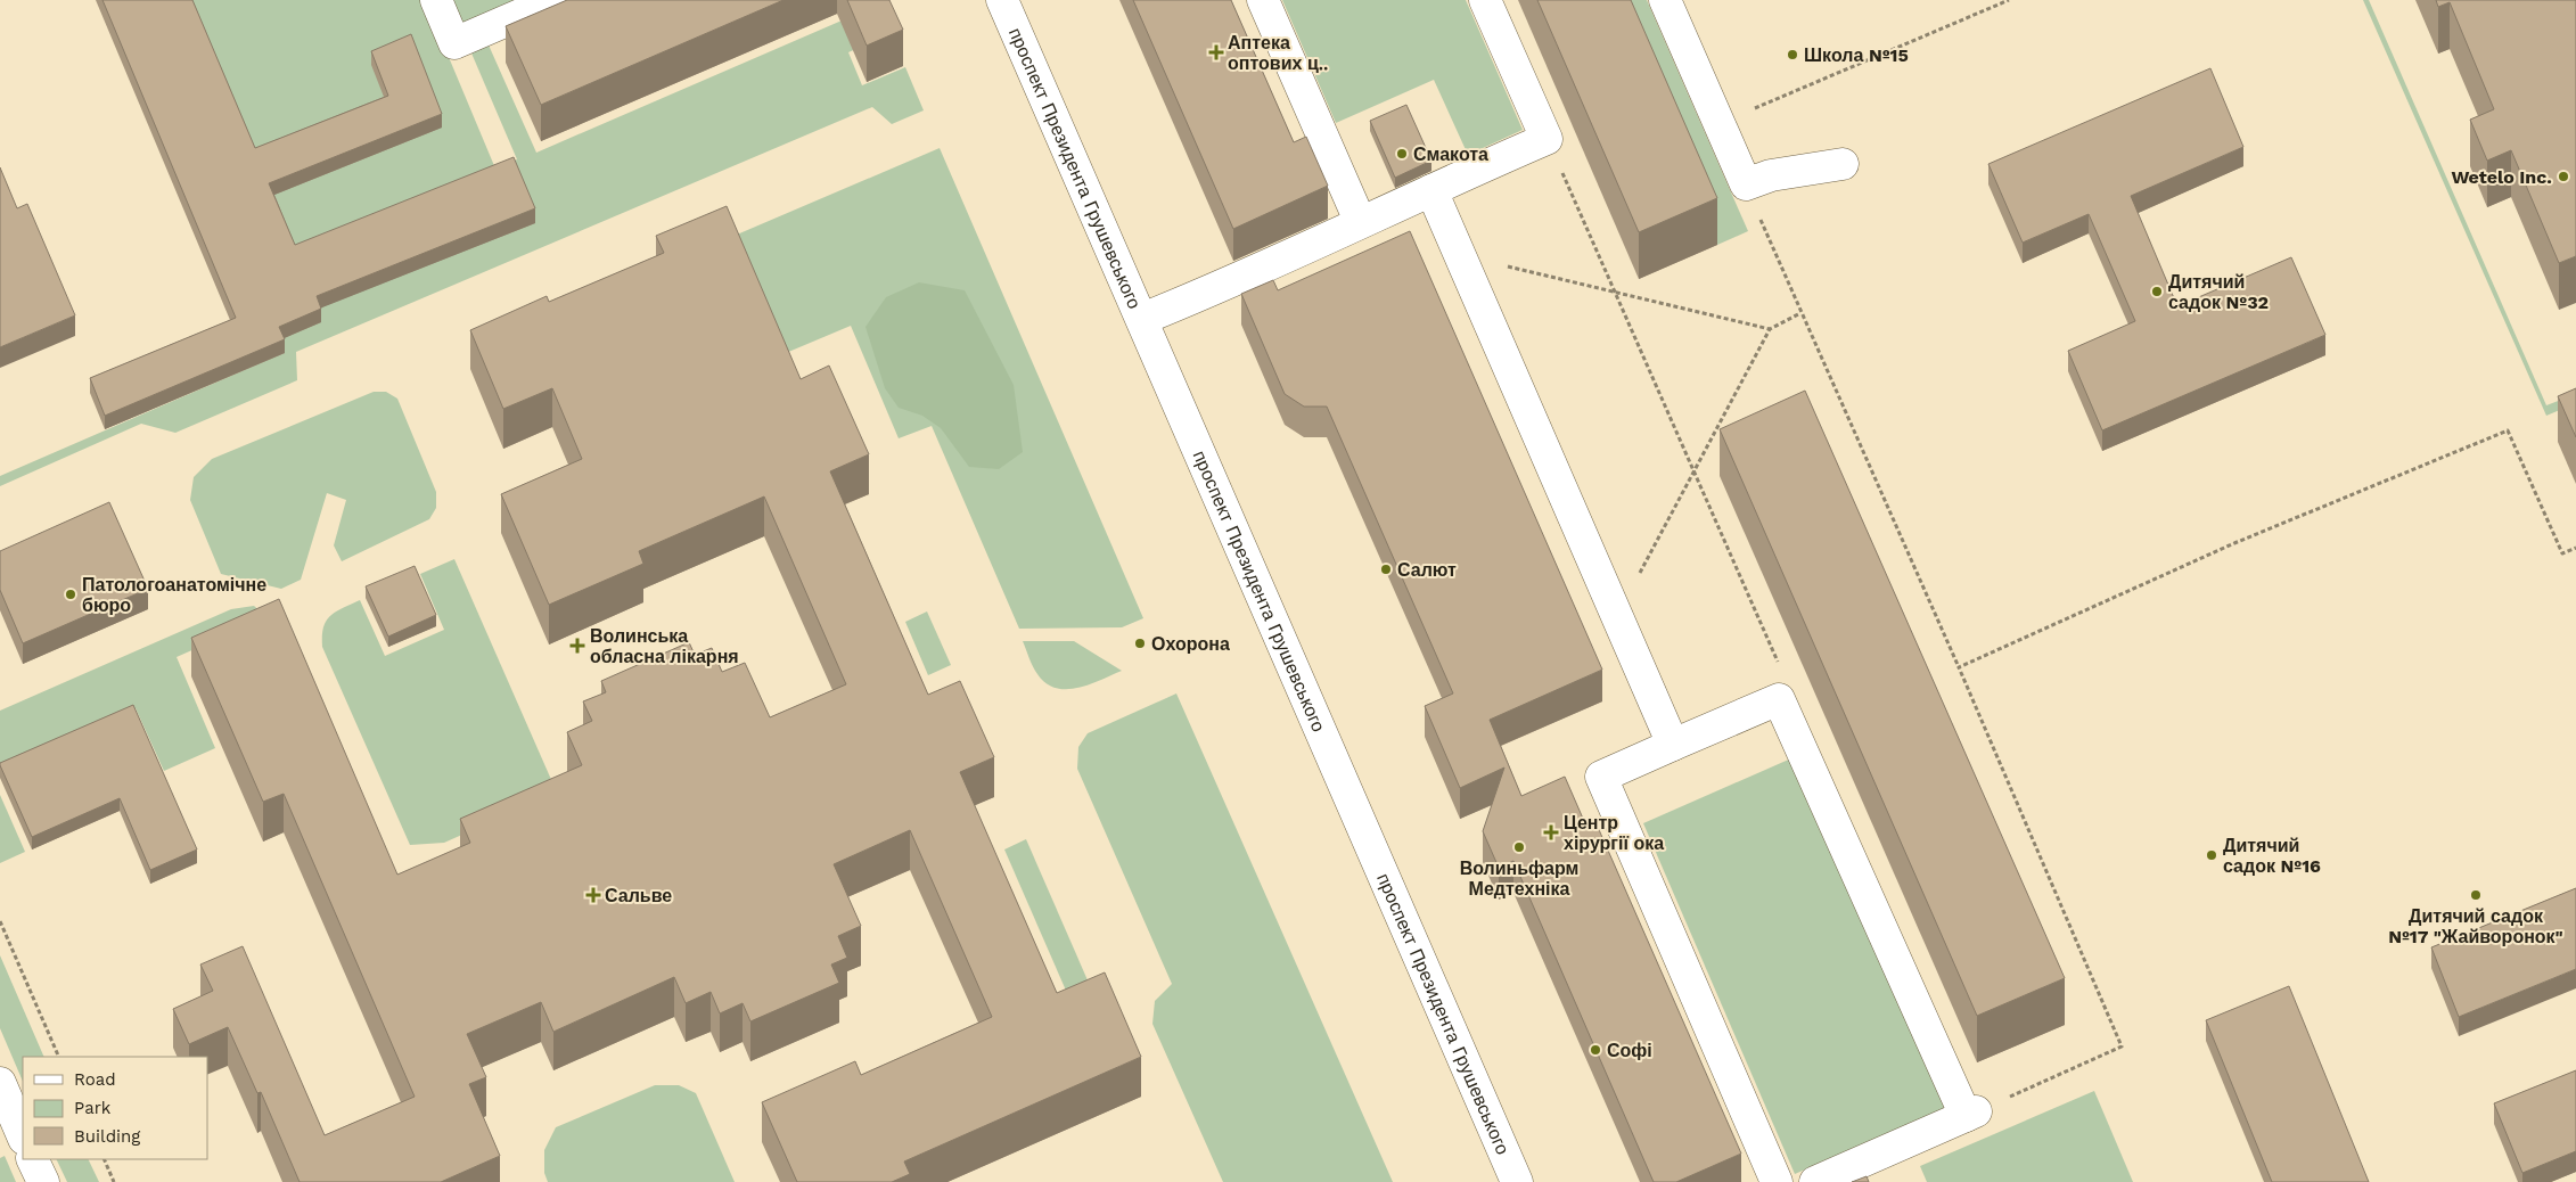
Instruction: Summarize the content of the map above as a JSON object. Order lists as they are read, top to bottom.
{
  "streets": {
    "street": ["проспект Президента Грушевського"]
  },
  "places": {
    "health": [
      "Аптека оптових ц‥",
      "Волинська обласна лікарня",
      "Центр хірургії ока",
      "Сальве"
    ],
    "other": [
      "Школа №15",
      "Смакота",
      "Wetelo Inc.",
      "Дитячий садок №32",
      "Салют",
      "Патологоанатомічне бюро",
      "Охорона",
      "Волиньфарм Медтехніка",
      "Дитячий садок №16",
      "Дитячий садок №17 \"Жайворонок\"",
      "Софі"
    ]
  },
  "legend": ["Road", "Park", "Building"]
}
